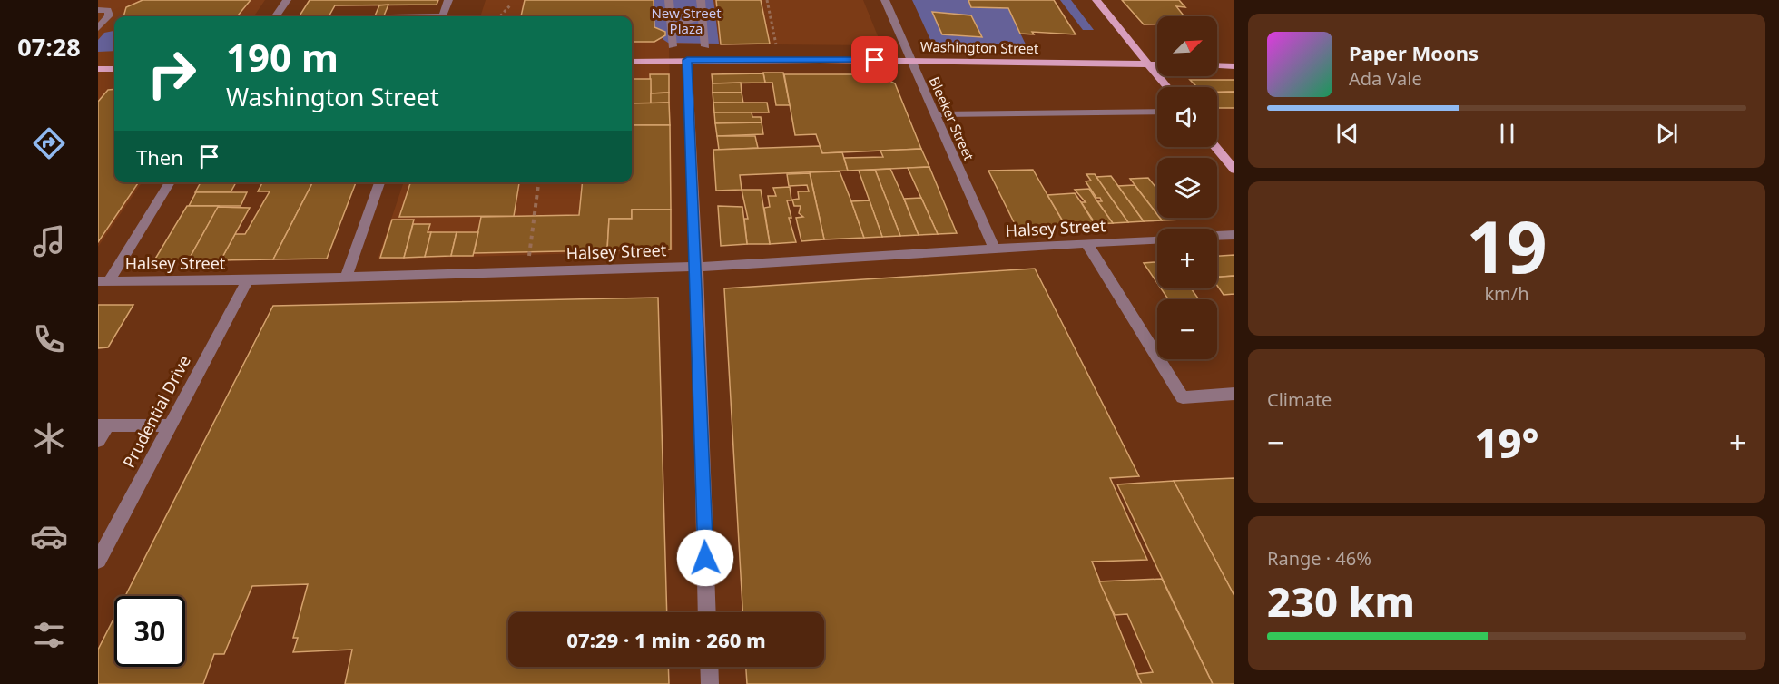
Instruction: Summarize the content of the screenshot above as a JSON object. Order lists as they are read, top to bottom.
{
  "streets": {
    "main road": ["Washington Street"],
    "street": ["Bleeker Street", "Halsey Street", "Prudential Drive"]
  },
  "crossings": [
    ["Washington Street", "Bleeker Street"],
    ["Bleeker Street", "Halsey Street"],
    ["Halsey Street", "Prudential Drive"]
  ],
  "parks": ["New Street Plaza"],
  "north": "top right",
  "page": {
    "tabs": "07:28",
    "map_buttons": ["+", "−"],
    "turn": ["190 m", "Washington Street"],
    "song": ["Paper Moons", "Ada Vale"],
    "then": "Then",
    "tile": [
      ["19", "km/h"],
      "Climate",
      ["Range · 46%", "230 km"]
    ],
    "heat": ["−", "19°", "+"],
    "limit": "30",
    "trip": "07:29 · 1 min · 260 m"
  }
}
